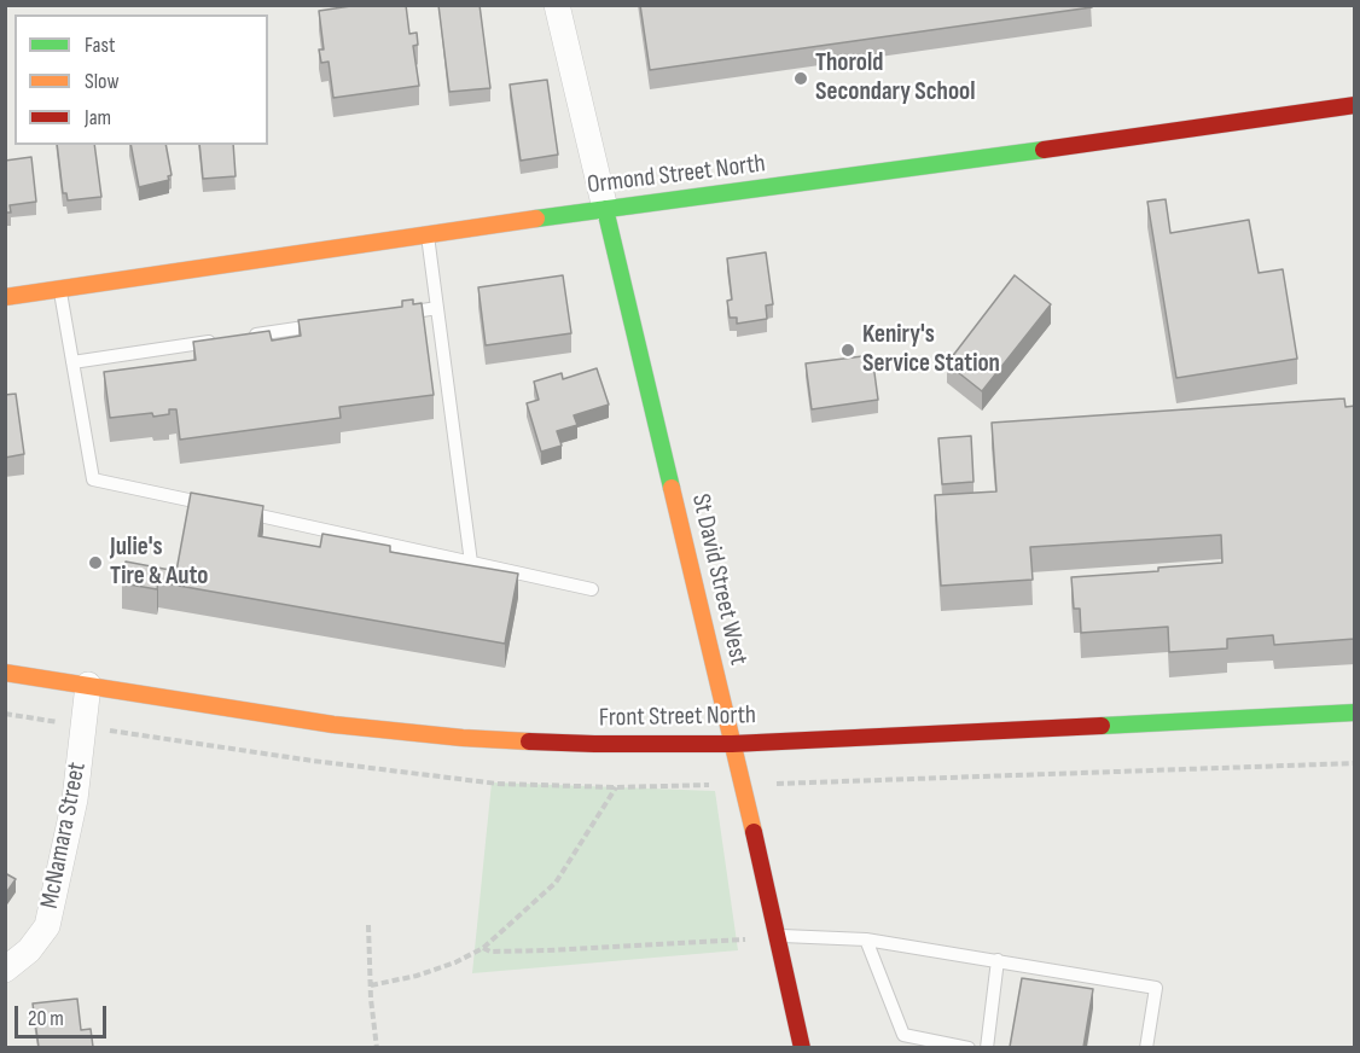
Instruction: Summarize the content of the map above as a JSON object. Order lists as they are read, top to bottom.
{
  "streets": {
    "street": [
      "Ormond Street North",
      "St David Street West",
      "Front Street North",
      "McNamara Street"
    ]
  },
  "crossings": [
    ["Ormond Street North", "St David Street West"],
    ["St David Street West", "Front Street North"],
    ["Front Street North", "McNamara Street"]
  ],
  "places": ["Thorold Secondary School", "Keniry's Service Station", "Julie's Tire & Auto"],
  "legend": ["Fast", "Slow", "Jam"],
  "scale_bar": "20 m"
}
